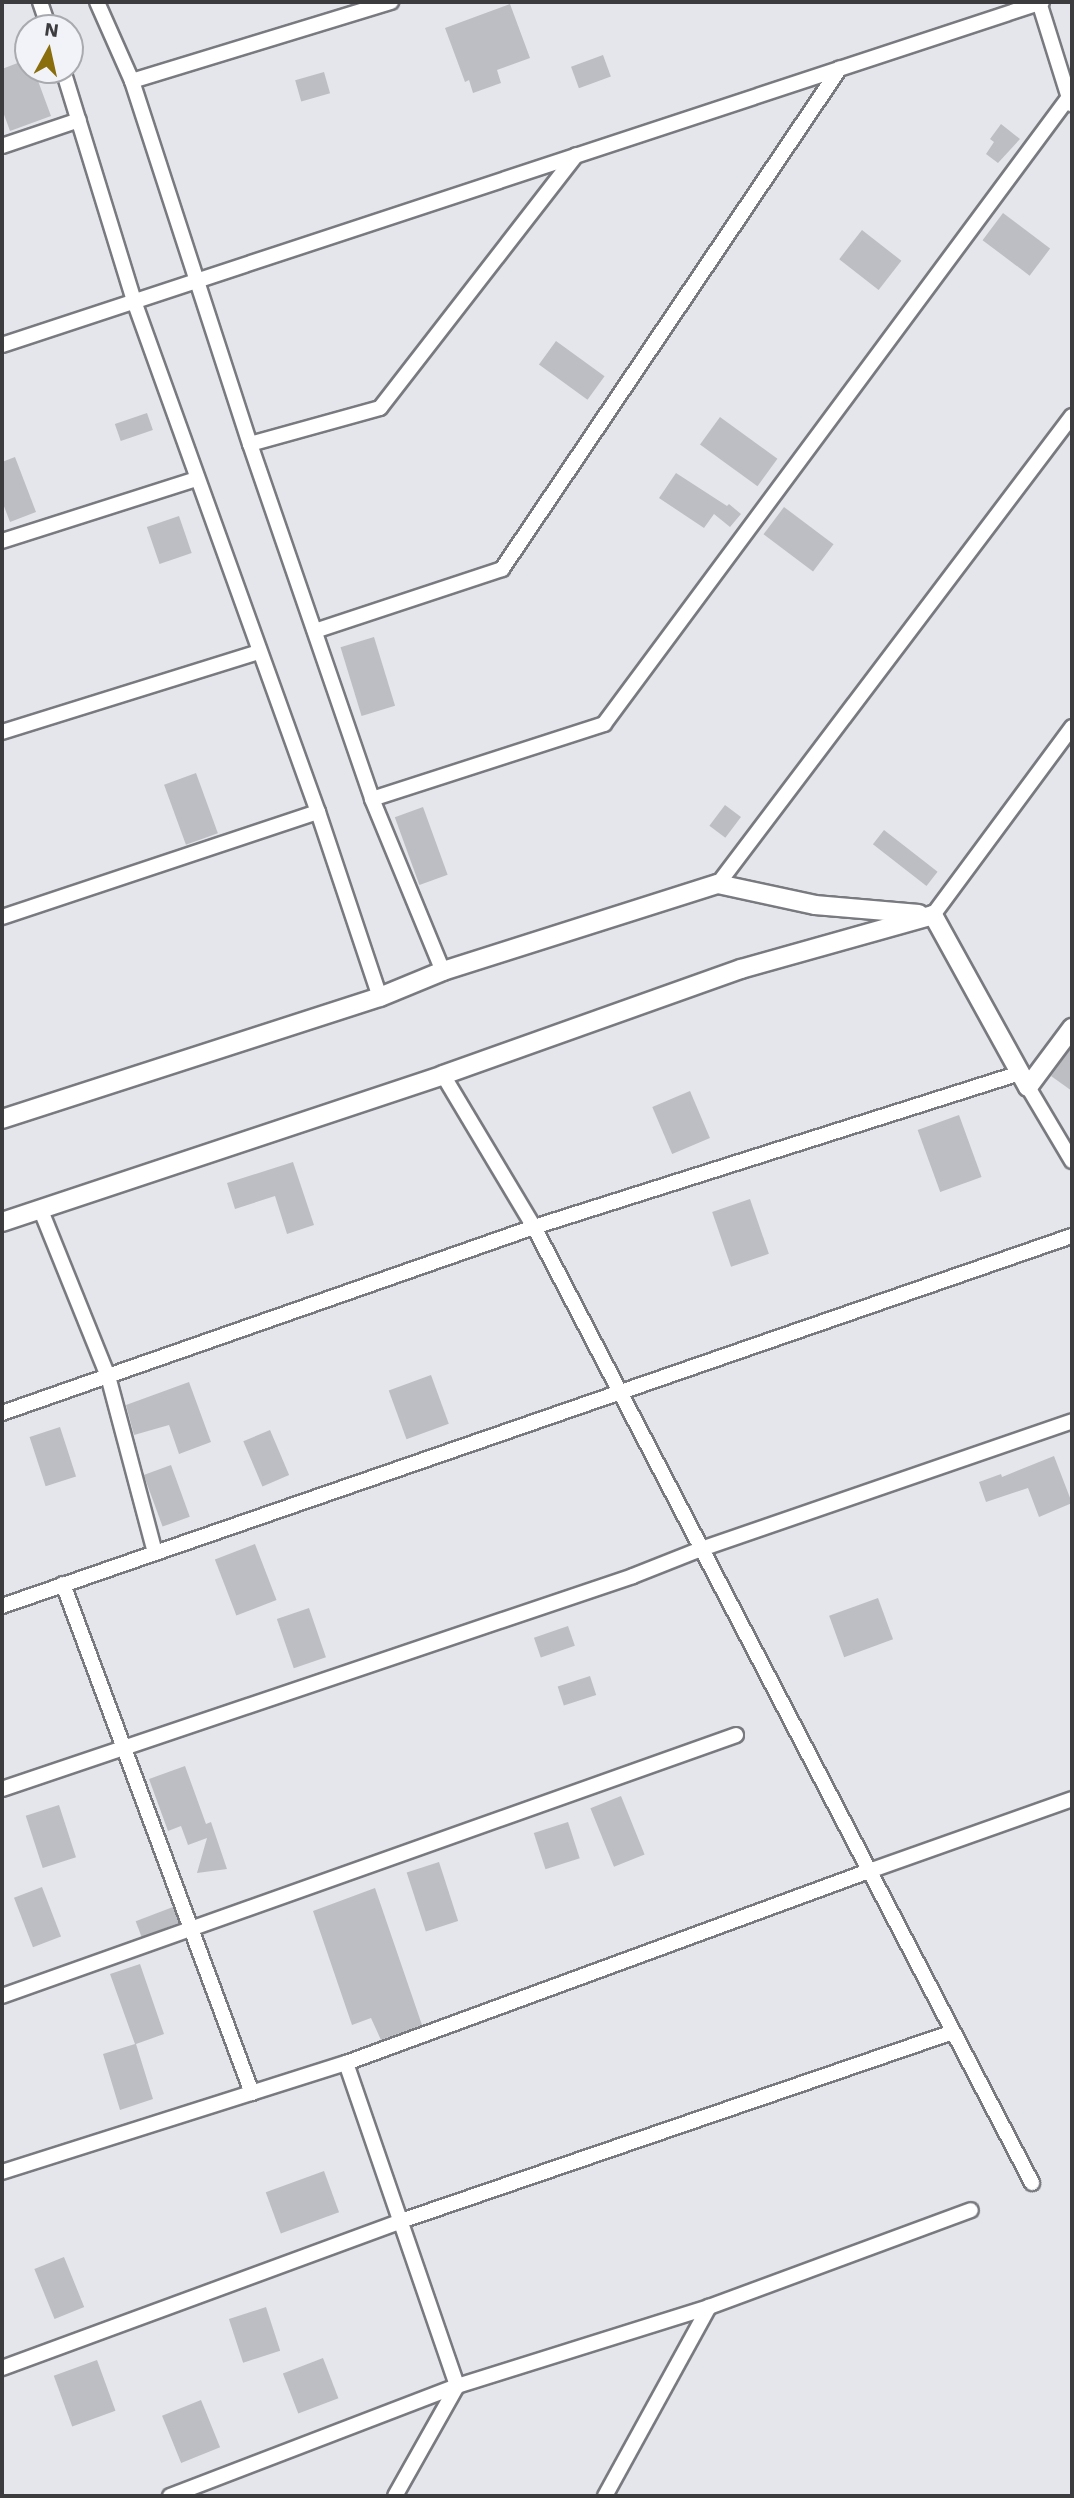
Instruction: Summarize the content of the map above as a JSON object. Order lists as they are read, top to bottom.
{
  "north": "top"
}
